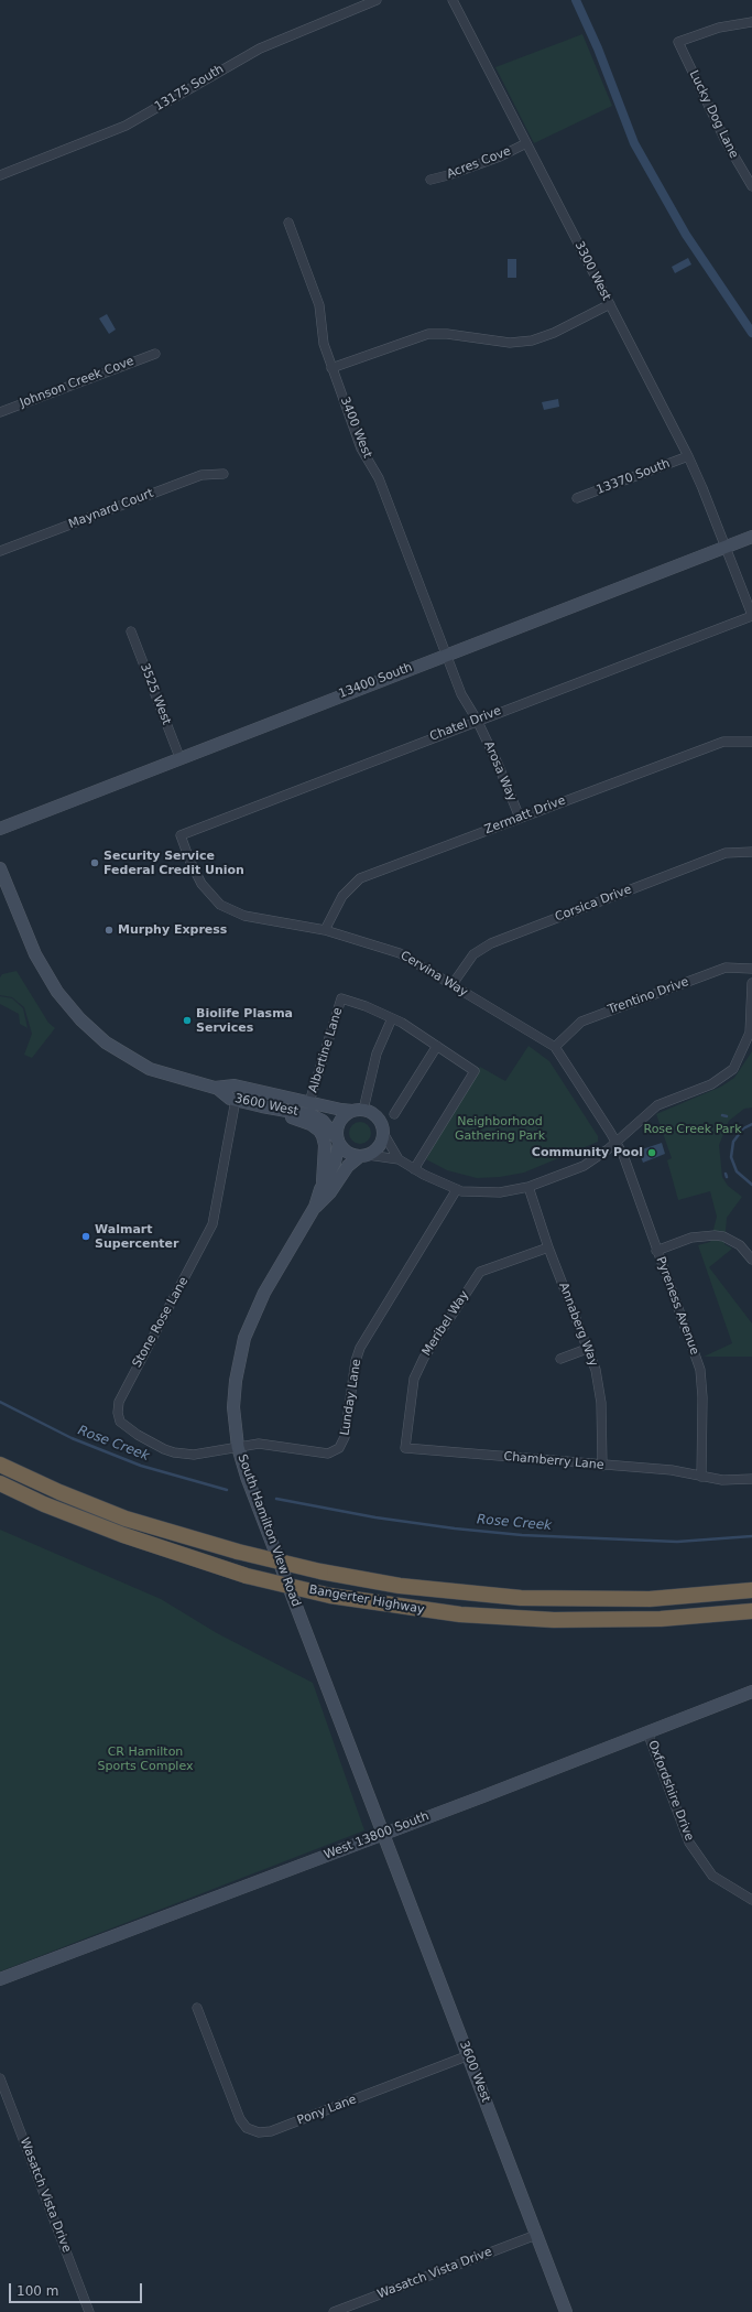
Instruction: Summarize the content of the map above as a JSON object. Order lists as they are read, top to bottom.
{
  "streets": {
    "highway": ["Bangerter Highway"],
    "street": [
      "13175 South",
      "Lucky Dog Lane",
      "Acres Cove",
      "3300 West",
      "Johnson Creek Cove",
      "3400 West",
      "13370 South",
      "Maynard Court",
      "13400 South",
      "3525 West",
      "Chatel Drive",
      "Arosa Way",
      "Zermatt Drive",
      "Corsica Drive",
      "Cervina Way",
      "Trentino Drive",
      "Albertine Lane",
      "3600 West",
      "Pyreness Avenue",
      "Stone Rose Lane",
      "Meribel Way",
      "Annaberg Way",
      "Lunday Lane",
      "Chamberry Lane",
      "South Hamilton View Road",
      "Oxfordshire Drive",
      "West 13800 South",
      "Pony Lane",
      "Wasatch Vista Drive"
    ]
  },
  "crossings": [
    ["Acres Cove", "3300 West"],
    ["3300 West", "13370 South"],
    ["3300 West", "13400 South"],
    ["3300 West", "Chatel Drive"],
    ["3400 West", "13400 South"],
    ["3400 West", "Arosa Way"],
    ["13400 South", "3525 West"],
    ["13400 South", "Arosa Way"],
    ["Chatel Drive", "Arosa Way"],
    ["Chatel Drive", "Cervina Way"],
    ["Arosa Way", "Zermatt Drive"],
    ["Zermatt Drive", "Cervina Way"],
    ["Corsica Drive", "Cervina Way"],
    ["Cervina Way", "Trentino Drive"],
    ["Cervina Way", "Pyreness Avenue"],
    ["Albertine Lane", "3600 West"],
    ["3600 West", "Stone Rose Lane"],
    ["3600 West", "South Hamilton View Road"],
    ["3600 West", "West 13800 South"],
    ["3600 West", "Pony Lane"],
    ["3600 West", "Wasatch Vista Drive"],
    ["Pyreness Avenue", "Chamberry Lane"],
    ["Stone Rose Lane", "Lunday Lane"],
    ["Stone Rose Lane", "South Hamilton View Road"],
    ["Meribel Way", "Annaberg Way"],
    ["Meribel Way", "Chamberry Lane"],
    ["Annaberg Way", "Chamberry Lane"],
    ["Lunday Lane", "South Hamilton View Road"],
    ["South Hamilton View Road", "West 13800 South"],
    ["Oxfordshire Drive", "West 13800 South"]
  ],
  "water": ["Rose Creek"],
  "parks": ["Neighborhood Gathering Park", "Rose Creek Park", "CR Hamilton Sports Complex"],
  "places": [
    "Security Service Federal Credit Union",
    "Murphy Express",
    "Biolife Plasma Services",
    "Community Pool",
    "Walmart Supercenter"
  ],
  "scale_bar": "100 m"
}
